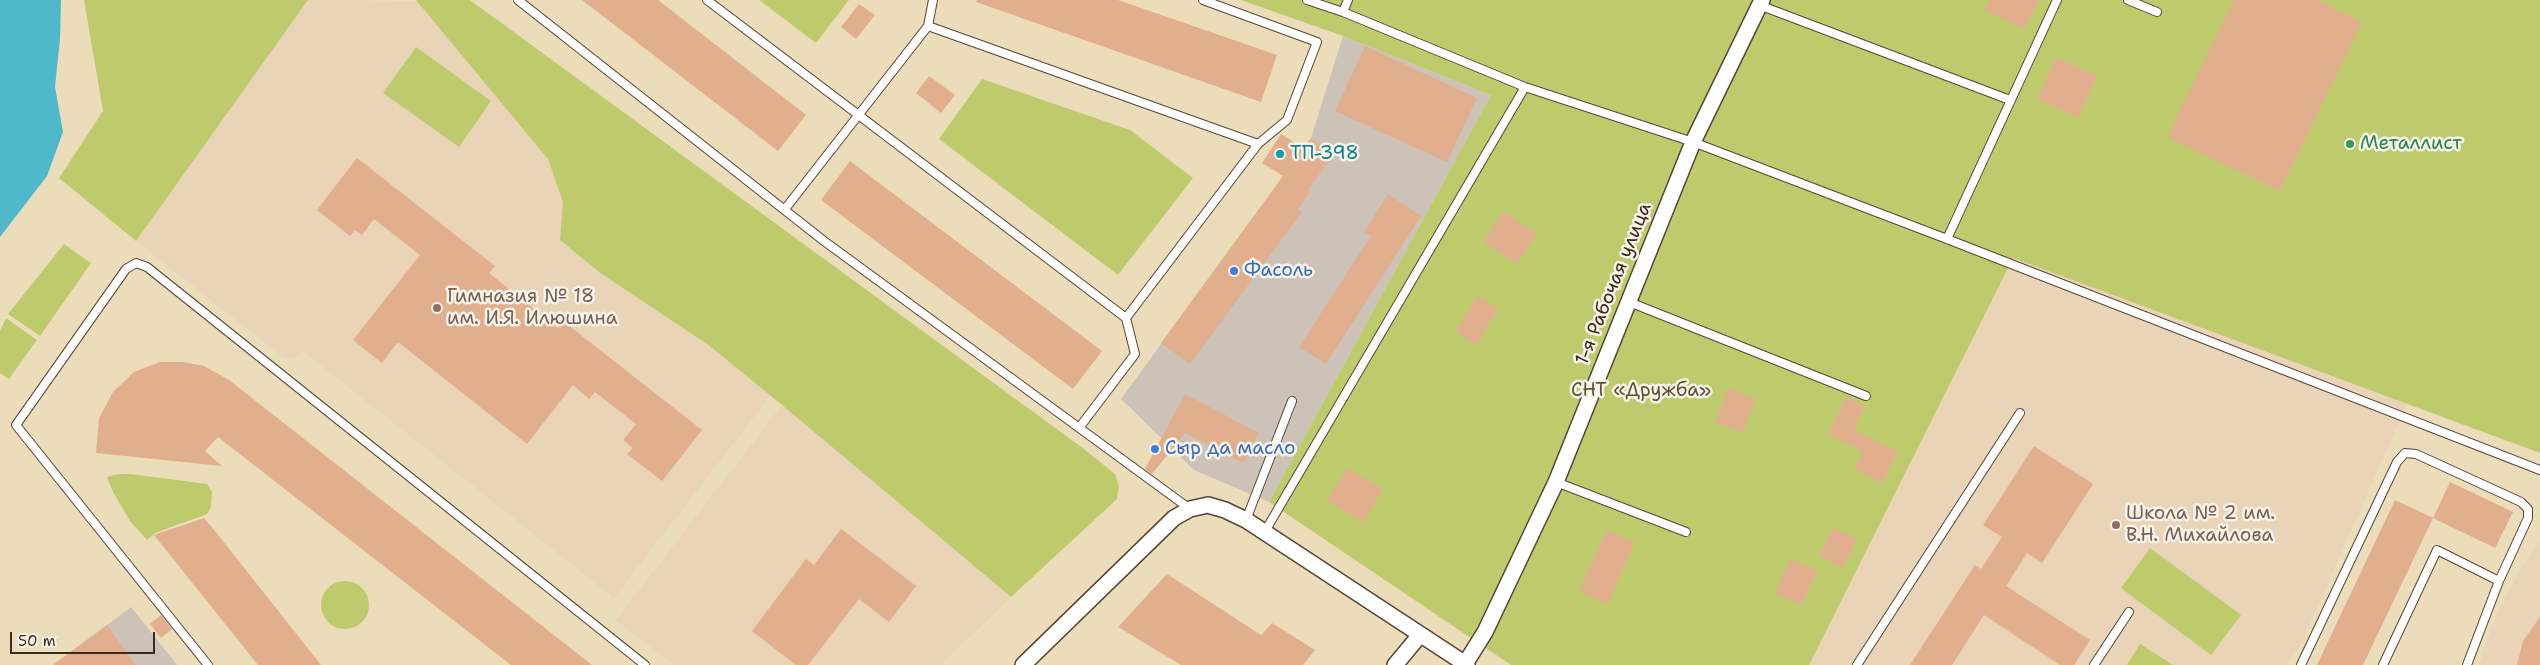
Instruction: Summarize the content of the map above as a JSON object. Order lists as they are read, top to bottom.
{
  "streets": {
    "street": ["1-я Рабочая улица"]
  },
  "parks": ["СНТ «Дружба»"],
  "places": [
    "Металлист",
    "ТП-398",
    "Фасоль",
    "Гимназия № 18 им. И.Я. Илюшина",
    "Сыр да масло",
    "Школа № 2 им. В.Н. Михайлова"
  ],
  "scale_bar": "50 m"
}
